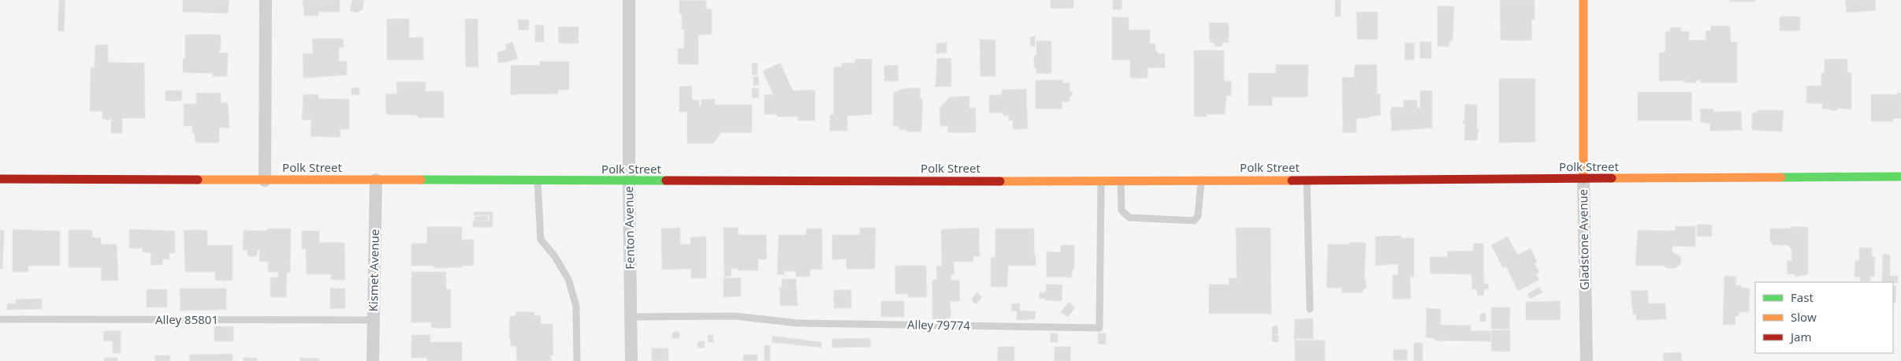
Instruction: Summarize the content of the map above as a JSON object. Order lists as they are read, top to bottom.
{
  "streets": {
    "street": [
      "Polk Street",
      "Fenton Avenue",
      "Gladstone Avenue",
      "Kismet Avenue"
    ],
    "lane": ["Alley 85801", "Alley 79774"]
  },
  "crossings": [
    ["Polk Street", "Fenton Avenue"],
    ["Polk Street", "Gladstone Avenue"],
    ["Polk Street", "Kismet Avenue"],
    ["Polk Street", "Alley 79774"],
    ["Fenton Avenue", "Alley 79774"],
    ["Kismet Avenue", "Alley 85801"]
  ],
  "legend": ["Fast", "Slow", "Jam"]
}
